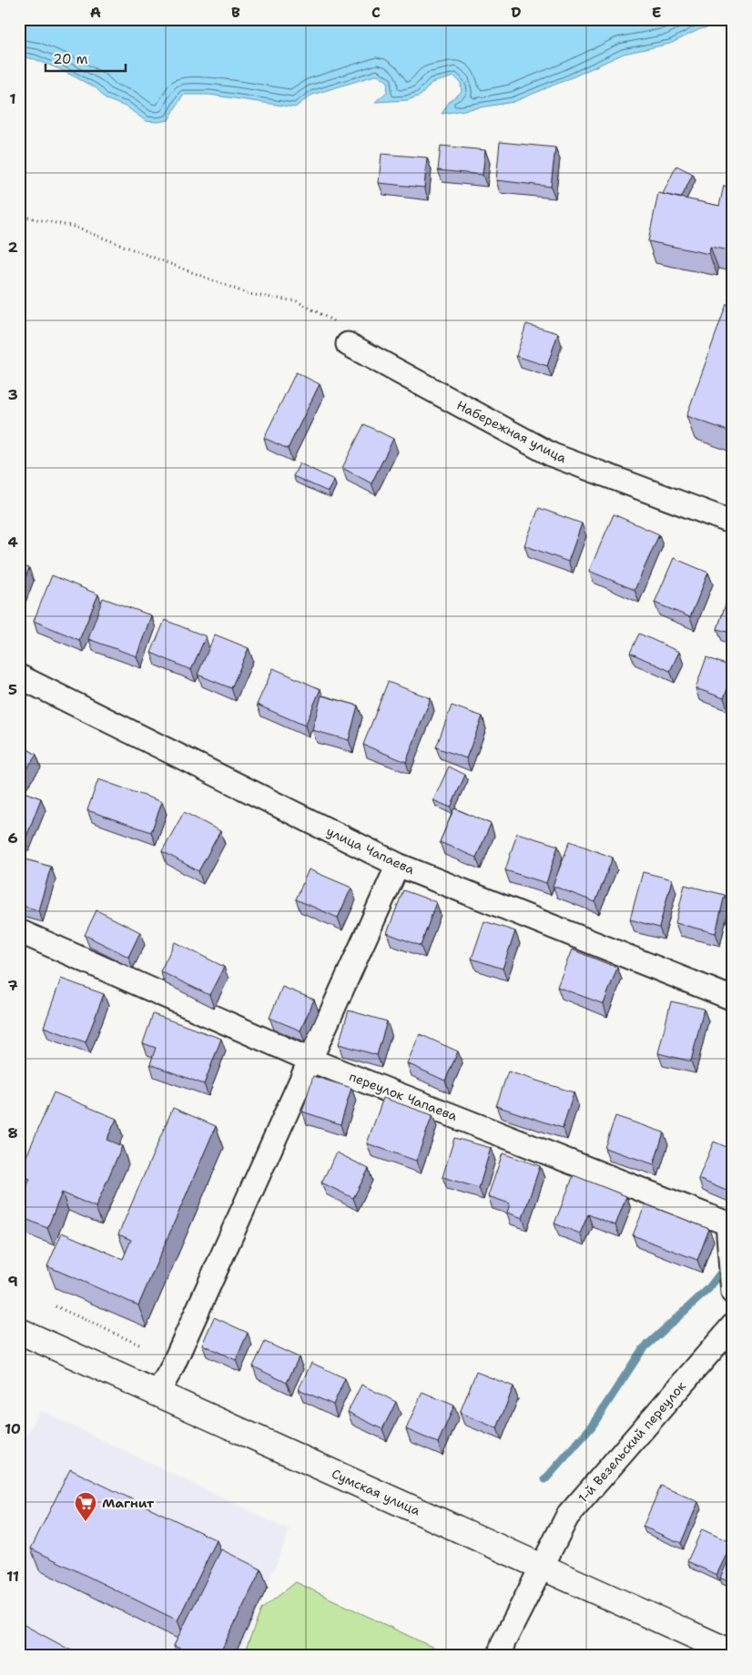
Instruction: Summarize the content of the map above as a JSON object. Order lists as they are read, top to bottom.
{
  "streets": {
    "main road": ["Сумская улица"],
    "street": [
      "Набережная улица",
      "улица Чапаева",
      "переулок Чапаева",
      "1-й Везельский переулок"
    ]
  },
  "crossings": [
    ["1-й Везельский переулок", "Сумская улица"]
  ],
  "places": {
    "supermarket": ["Магнит"]
  },
  "scale_bar": "20 m",
  "grid": {
    "columns": [
      "A",
      "B",
      "C",
      "D",
      "E"
    ],
    "rows": [
      "1",
      "2",
      "3",
      "4",
      "5",
      "6",
      "7",
      "8",
      "9",
      "10",
      "11"
    ]
  }
}
